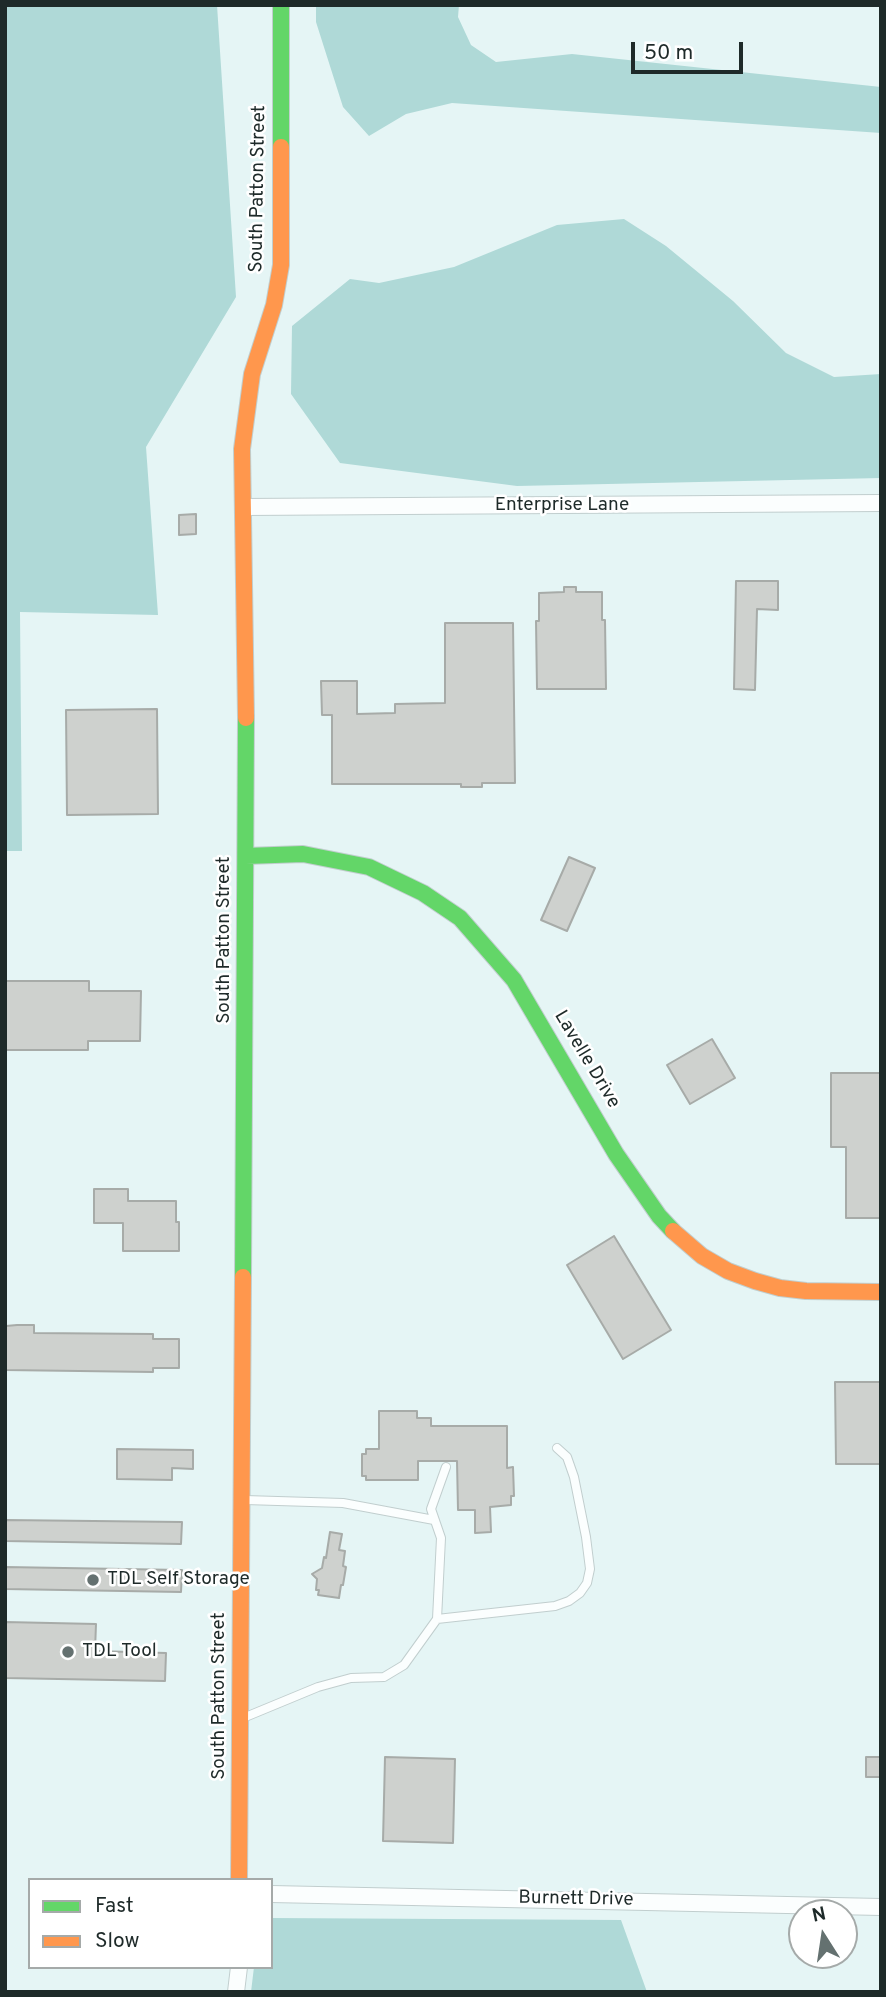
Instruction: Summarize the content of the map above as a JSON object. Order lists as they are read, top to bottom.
{
  "streets": {
    "street": [
      "South Patton Street",
      "Enterprise Lane",
      "Lavelle Drive",
      "Burnett Drive"
    ]
  },
  "crossings": [
    ["South Patton Street", "Enterprise Lane"],
    ["South Patton Street", "Lavelle Drive"]
  ],
  "places": ["TDL Self Storage", "TDL Tool"],
  "legend": ["Fast", "Slow"],
  "scale_bar": "50 m",
  "north": "top"
}
